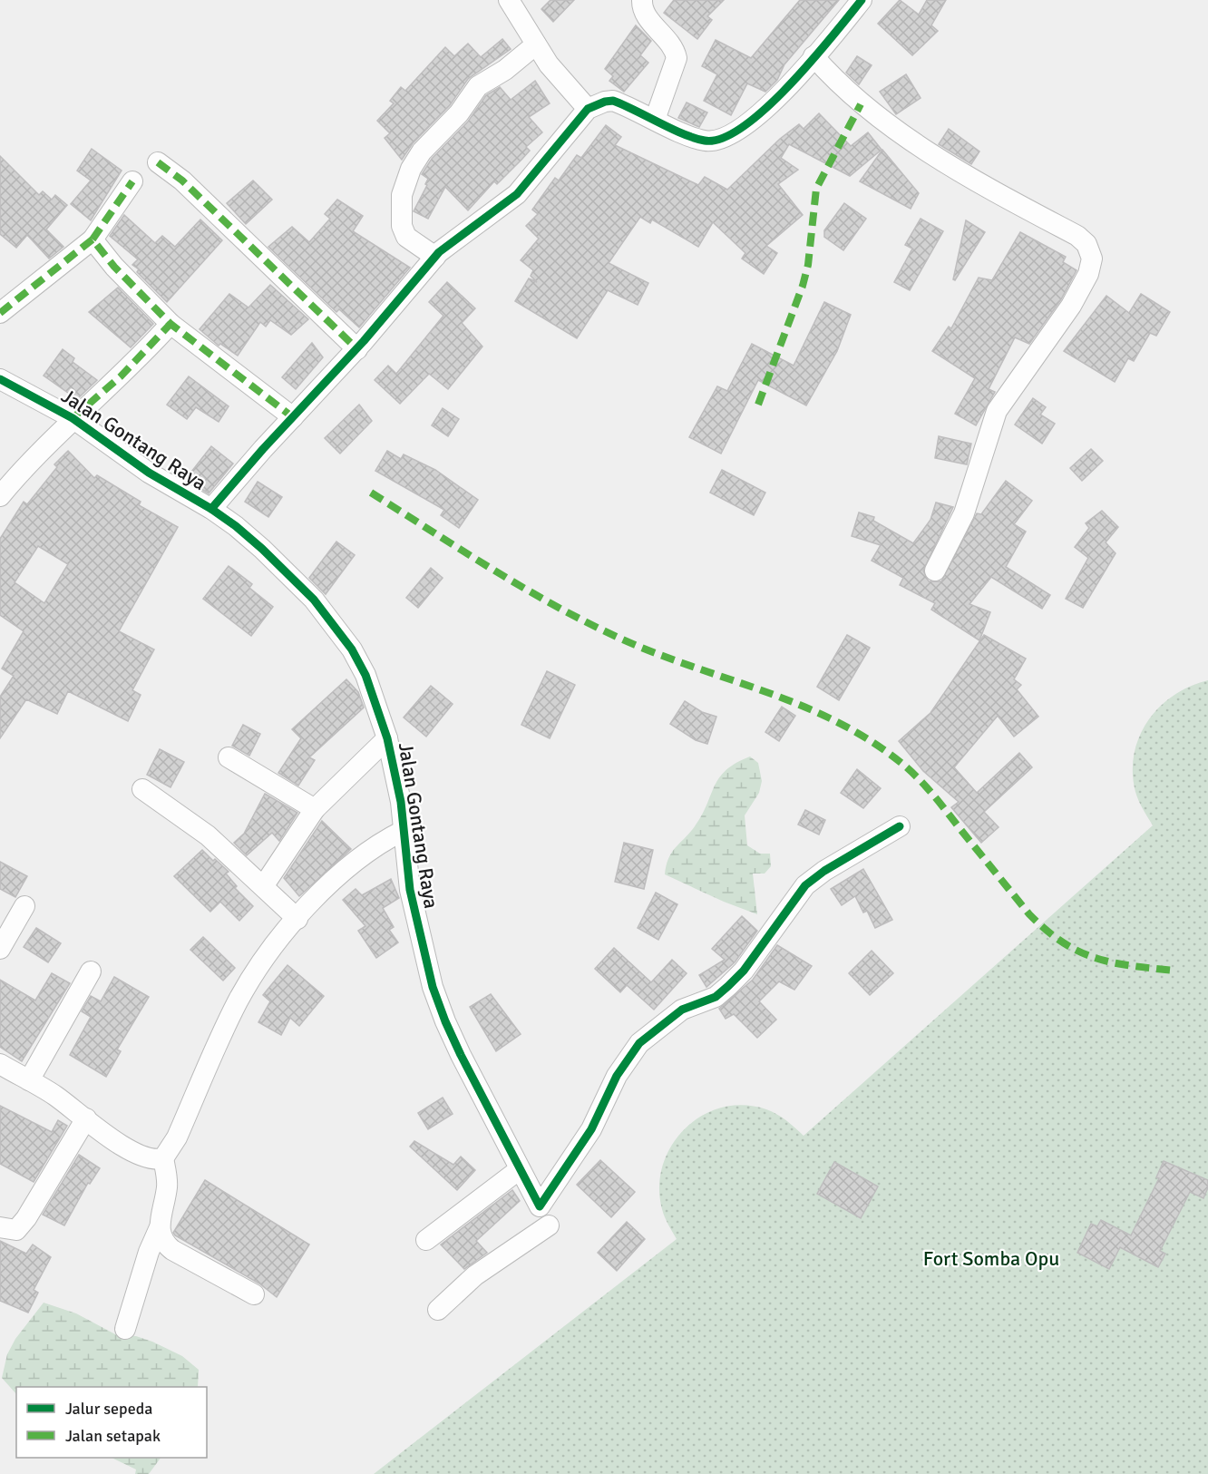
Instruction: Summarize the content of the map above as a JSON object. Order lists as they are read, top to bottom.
{
  "streets": {
    "street": ["Jalan Gontang Raya"]
  },
  "parks": ["Fort Somba Opu"],
  "legend": ["Jalur sepeda", "Jalan setapak"]
}
